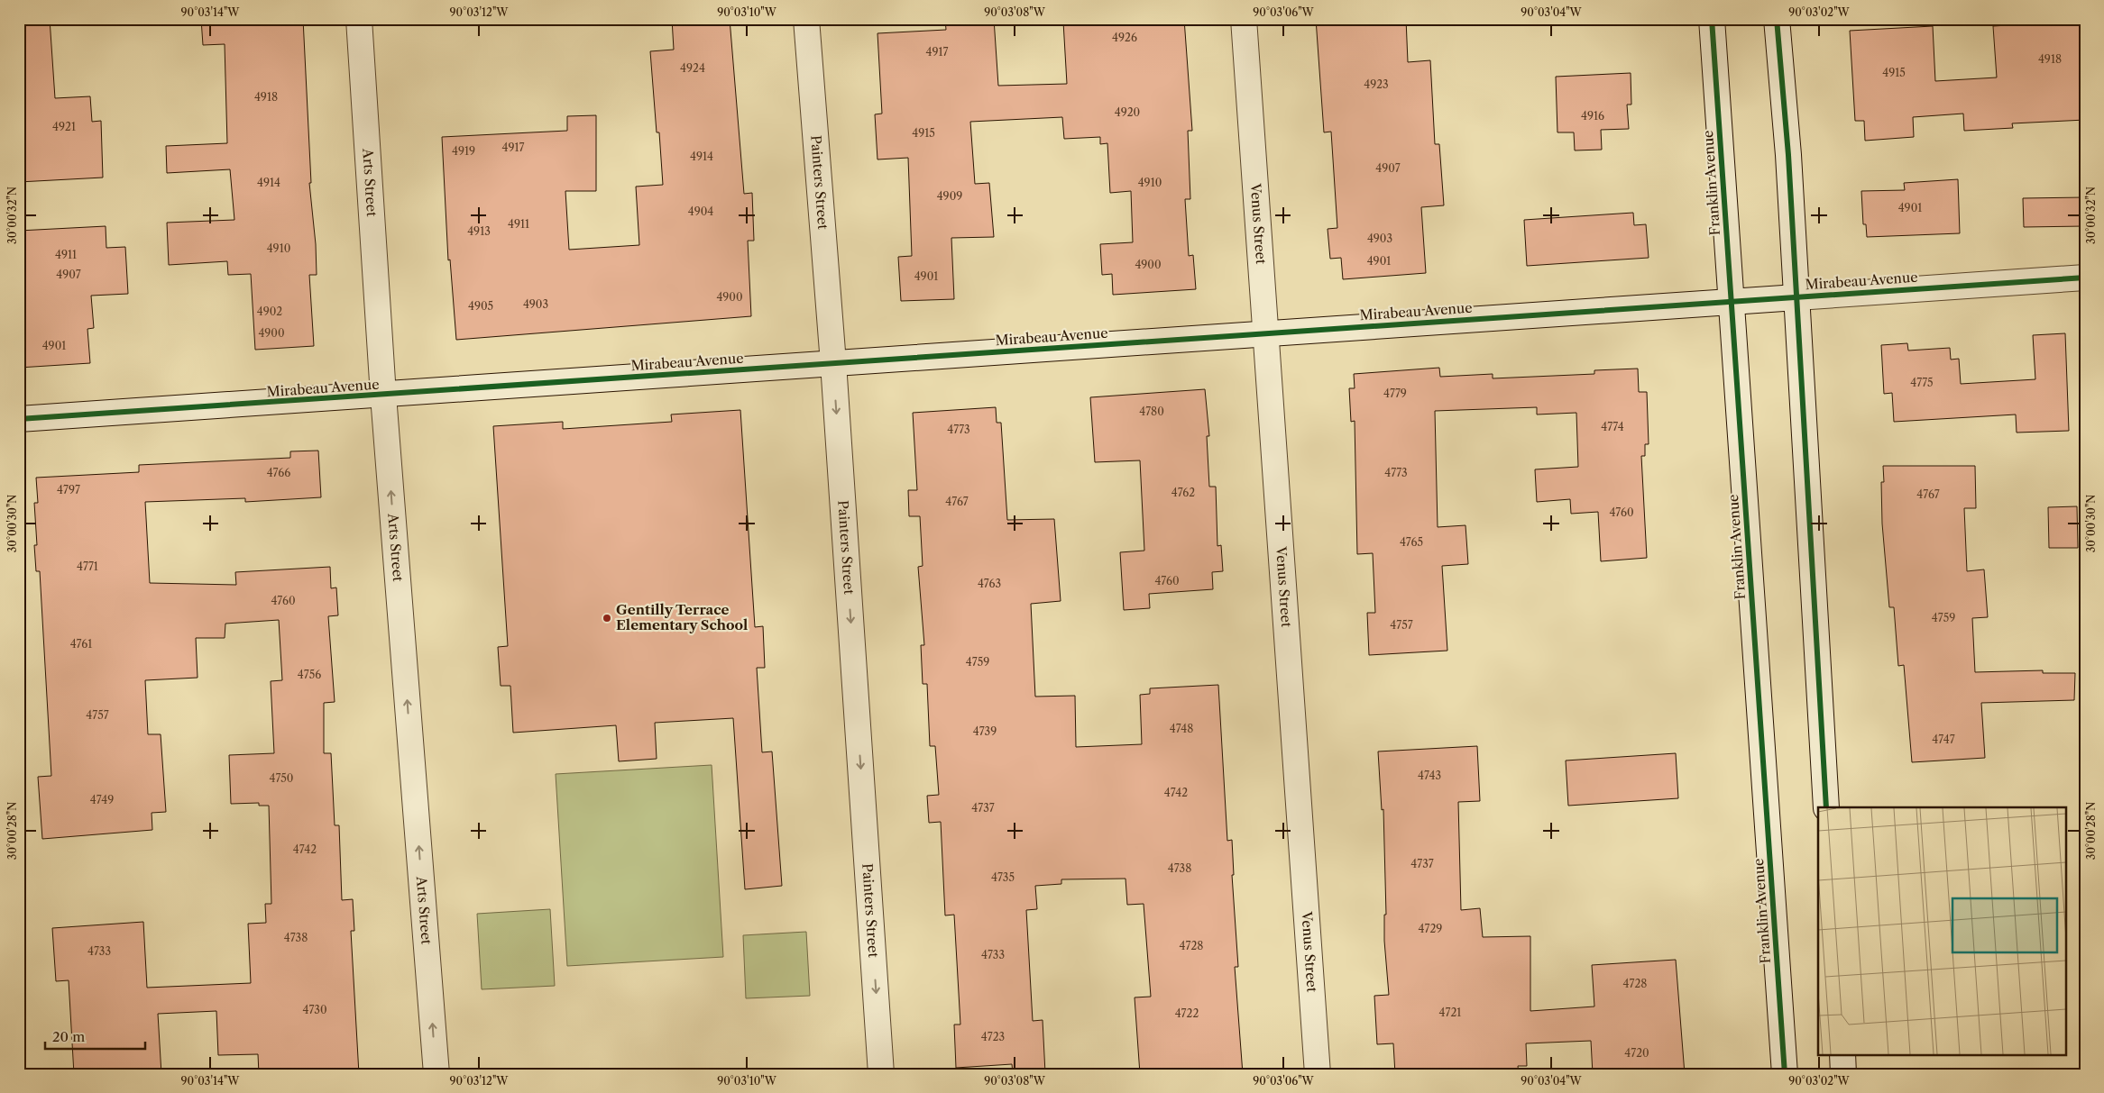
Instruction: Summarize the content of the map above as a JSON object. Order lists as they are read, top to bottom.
{
  "streets": {
    "street": [
      "Painters Street",
      "Arts Street",
      "Franklin Avenue",
      "Venus Street",
      "Mirabeau Avenue"
    ]
  },
  "crossings": [
    ["Painters Street", "Mirabeau Avenue"],
    ["Arts Street", "Mirabeau Avenue"],
    ["Franklin Avenue", "Mirabeau Avenue"],
    ["Venus Street", "Mirabeau Avenue"]
  ],
  "one_way": ["Painters Street", "Arts Street"],
  "places": ["Gentilly Terrace Elementary School"],
  "house_numbers": [
    "4926",
    "4917",
    "4918",
    "4924",
    "4915",
    "4923",
    "4918",
    "4920",
    "4916",
    "4921",
    "4915",
    "4917",
    "4919",
    "4914",
    "4907",
    "4914",
    "4910",
    "4909",
    "4901",
    "4904",
    "4911",
    "4913",
    "4903",
    "4910",
    "4911",
    "4901",
    "4900",
    "4907",
    "4901",
    "4900",
    "4903",
    "4905",
    "4902",
    "4900",
    "4901",
    "4775",
    "4779",
    "4780",
    "4774",
    "4773",
    "4766",
    "4773",
    "4797",
    "4762",
    "4767",
    "4767",
    "4760",
    "4765",
    "4771",
    "4760",
    "4763",
    "4760",
    "4759",
    "4757",
    "4761",
    "4759",
    "4756",
    "4757",
    "4748",
    "4739",
    "4747",
    "4743",
    "4750",
    "4742",
    "4749",
    "4737",
    "4742",
    "4737",
    "4738",
    "4735",
    "4729",
    "4738",
    "4728",
    "4733",
    "4733",
    "4728",
    "4730",
    "4721",
    "4722",
    "4723",
    "4720"
  ],
  "scale_bar": "20 m",
  "coordinates": [
    "90°03'14\"W",
    "90°03'12\"W",
    "90°03'10\"W",
    "90°03'08\"W",
    "90°03'06\"W",
    "90°03'04\"W",
    "90°03'02\"W",
    "30°00'32\"N",
    "30°00'30\"N",
    "30°00'28\"N"
  ]
}
